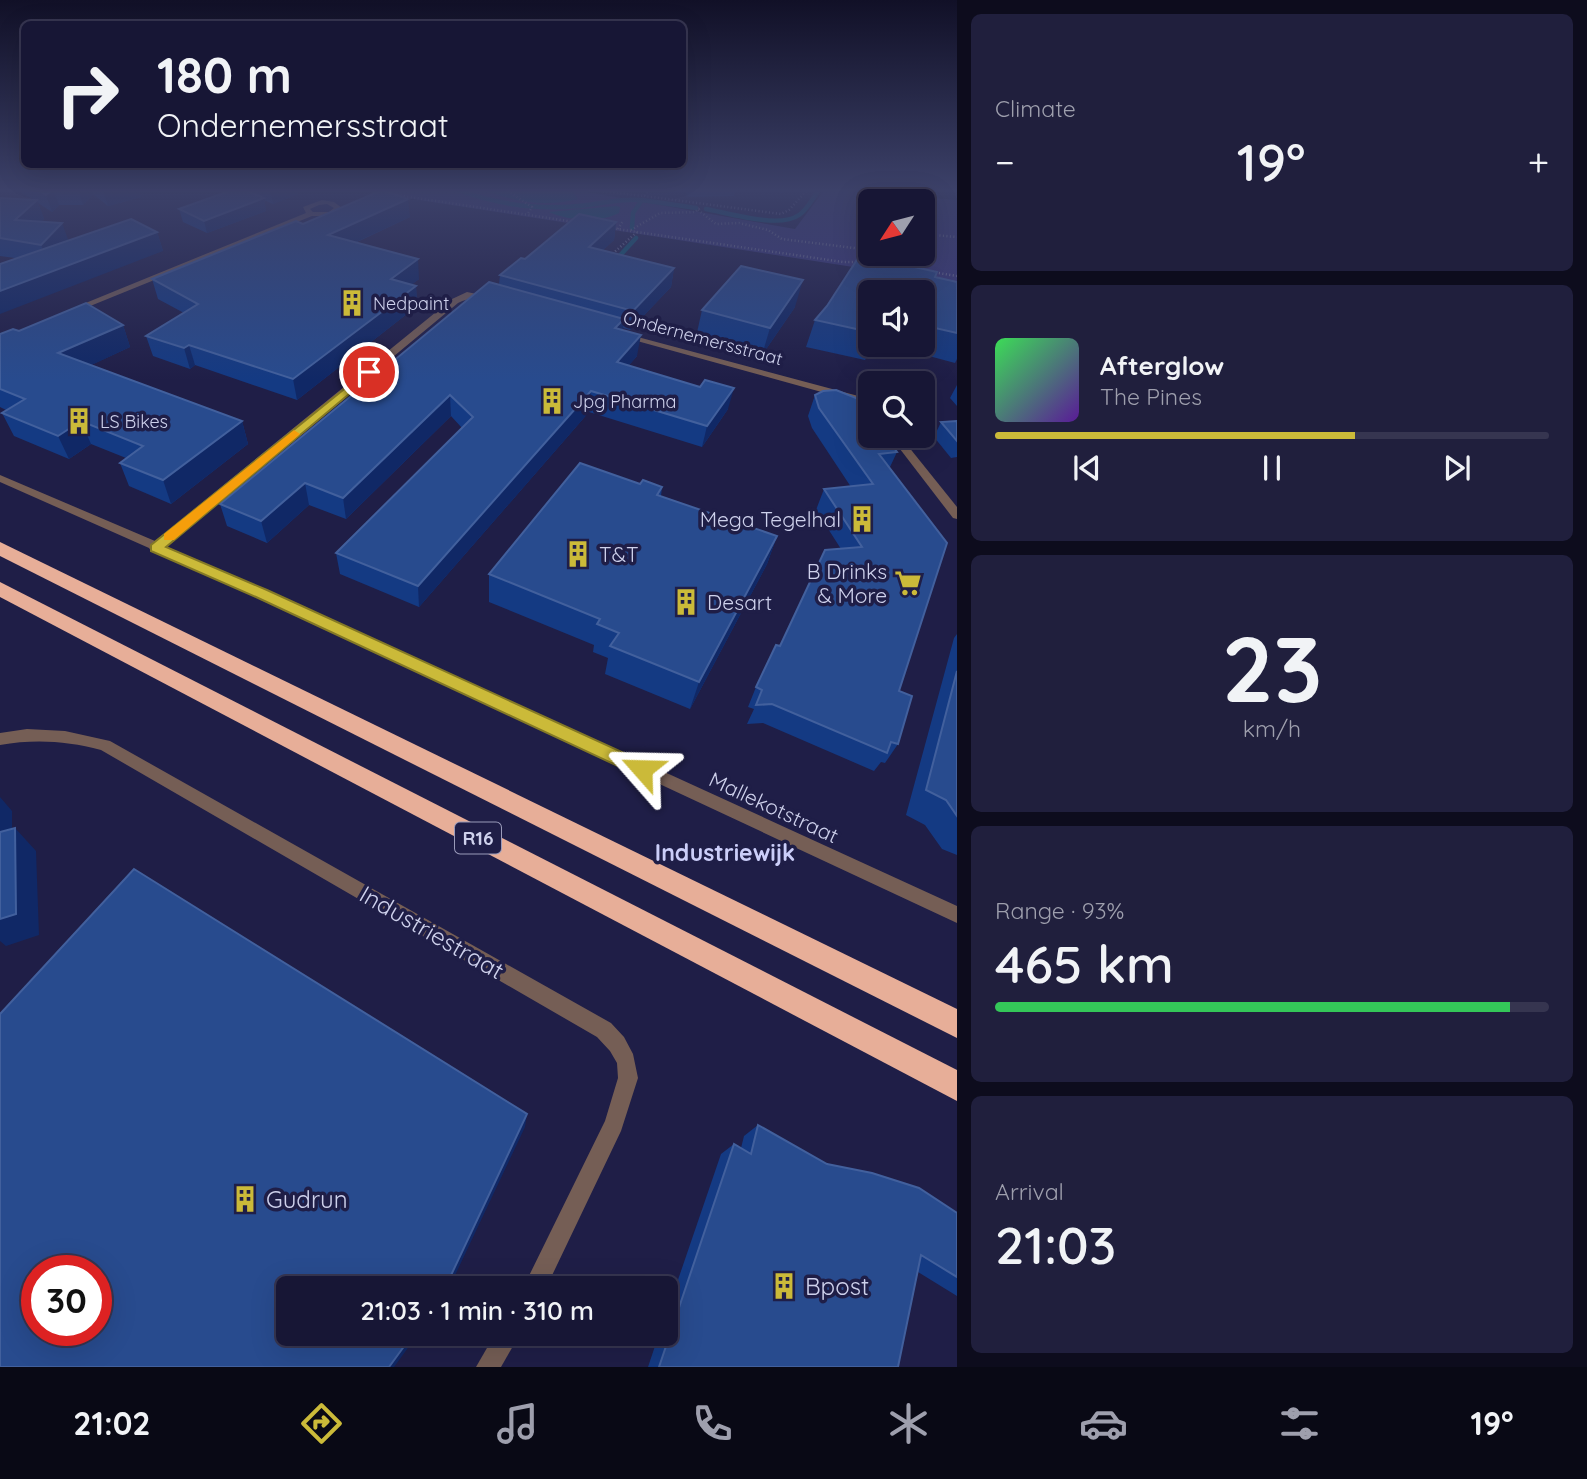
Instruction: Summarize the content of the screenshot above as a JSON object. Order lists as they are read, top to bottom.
{
  "streets": {
    "highway": ["R16"],
    "street": ["Ondernemersstraat", "Mallekotstraat", "Industriestraat"]
  },
  "districts": ["Industriewijk"],
  "places": {
    "building": [
      "Nedpaint",
      "Jpg Pharma",
      "LS Bikes",
      "Mega Tegelhal",
      "T&T",
      "Desart",
      "Gudrun",
      "Bpost"
    ],
    "supermarket": ["B Drinks & More"]
  },
  "north": "bottom left",
  "page": {
    "tile": [
      "Climate",
      ["23", "km/h"],
      ["Range · 93%", "465 km"],
      ["Arrival", "21:03"]
    ],
    "turn": ["180 m", "Ondernemersstraat"],
    "heat": ["−", "19°", "+"],
    "song": ["Afterglow", "The Pines"],
    "limit": "30",
    "trip": "21:03 · 1 min · 310 m",
    "tabs": ["21:02", "19°"]
  }
}
